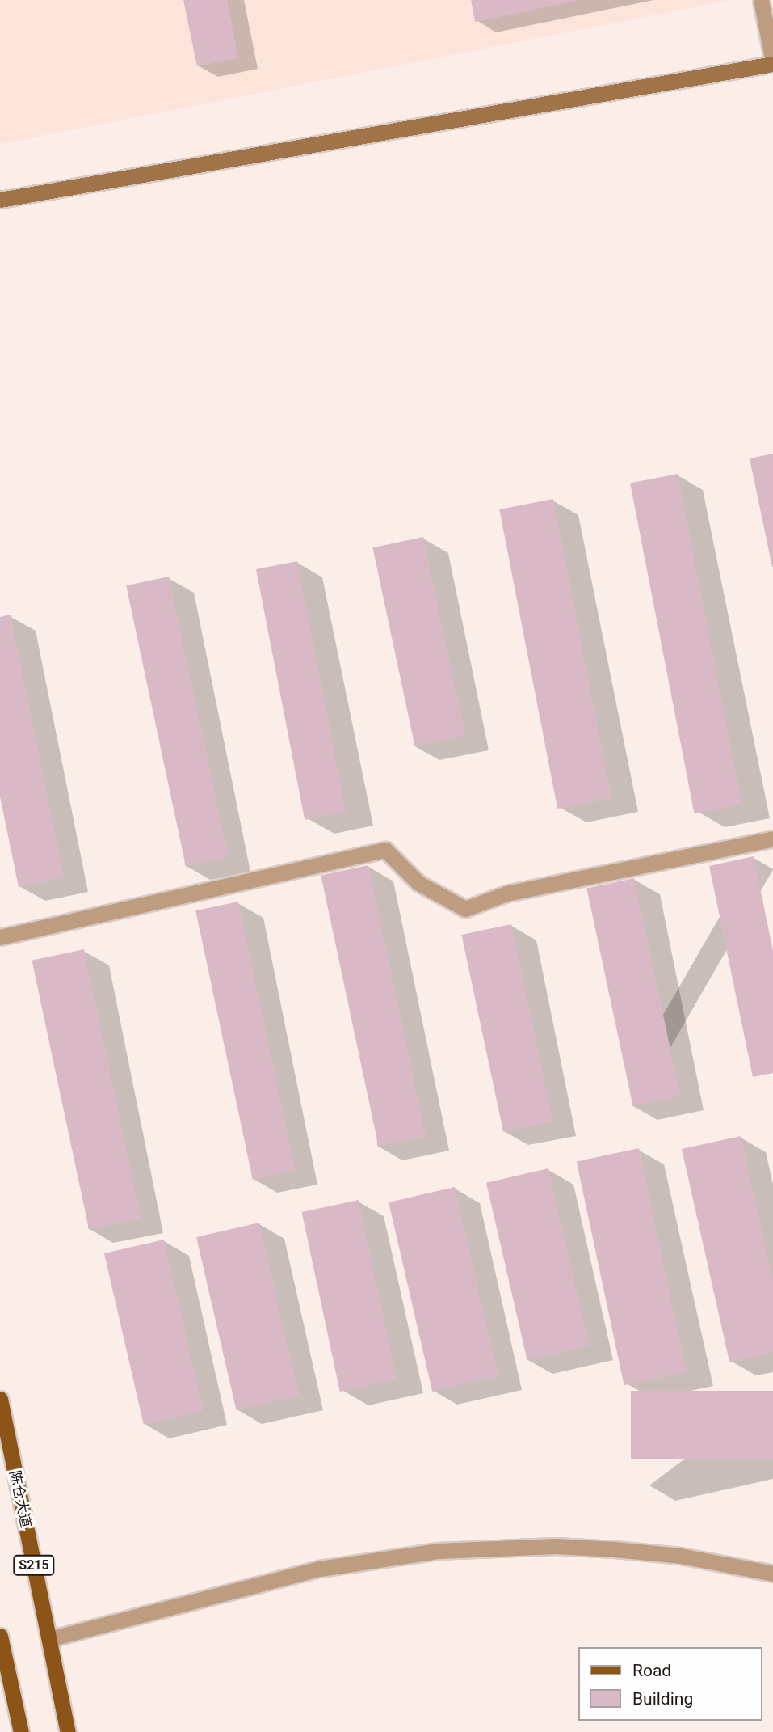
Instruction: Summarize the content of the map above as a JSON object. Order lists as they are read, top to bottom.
{
  "streets": {
    "main road": ["陈仓大道", "S215"]
  },
  "legend": ["Road", "Building"]
}
